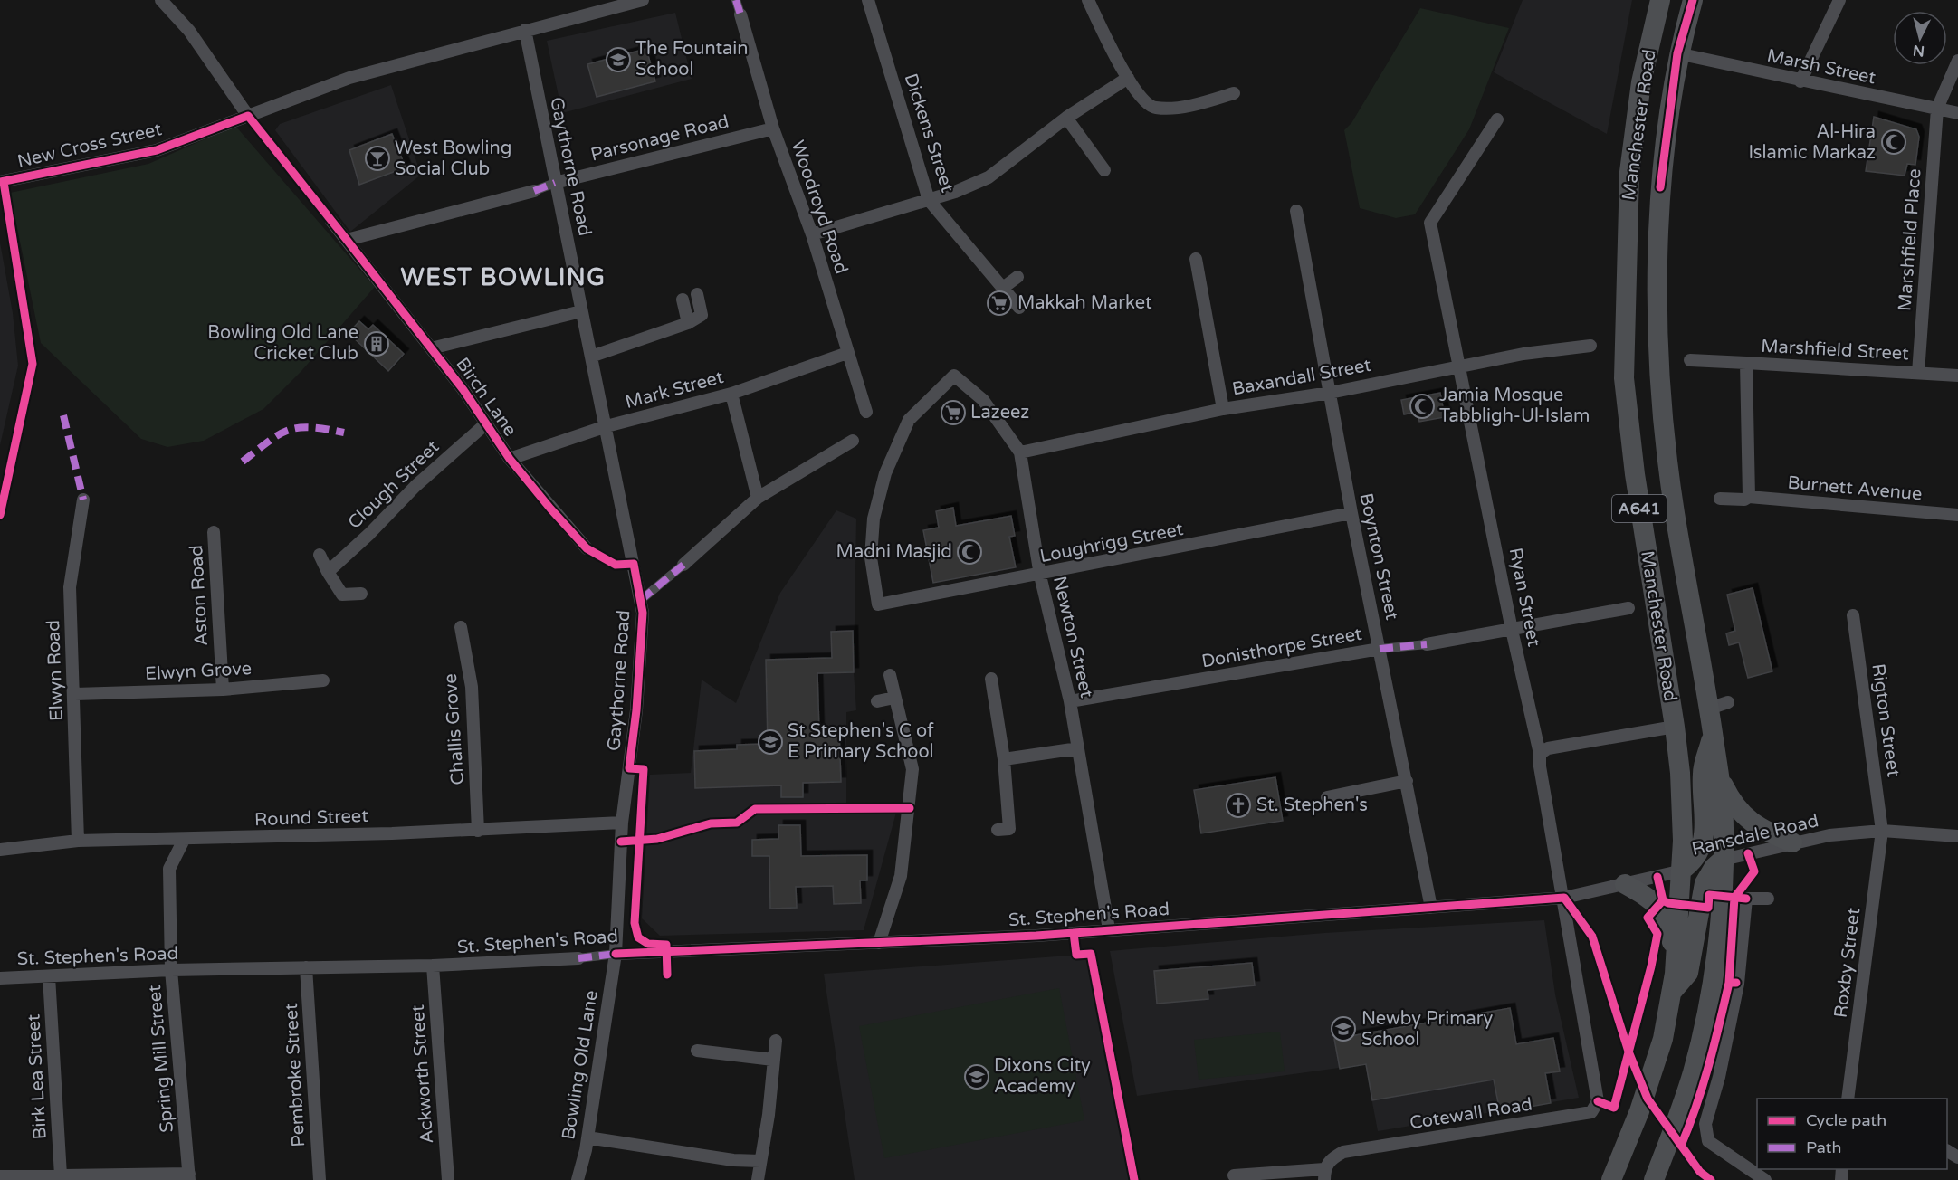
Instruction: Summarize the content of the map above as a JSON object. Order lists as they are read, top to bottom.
{
  "streets": {
    "main road": ["Manchester Road", "A641"],
    "street": [
      "Marsh Street",
      "Dickens Street",
      "Parsonage Road",
      "New Cross Street",
      "Gaythorne Road",
      "Woodroyd Road",
      "Marshfield Place",
      "Marshfield Street",
      "Baxandall Street",
      "Mark Street",
      "Birch Lane",
      "Clough Street",
      "Burnett Avenue",
      "Loughrigg Street",
      "Boynton Street",
      "Aston Road",
      "Ryan Street",
      "Newton Street",
      "Donisthorpe Street",
      "Elwyn Road",
      "Elwyn Grove",
      "Rigton Street",
      "Challis Grove",
      "Round Street",
      "Ransdale Road",
      "St. Stephen's Road",
      "Roxby Street",
      "Spring Mill Street",
      "Bowling Old Lane",
      "Ackworth Street",
      "Pembroke Street",
      "Birk Lea Street",
      "Cotewall Road"
    ]
  },
  "crossings": [
    ["Marsh Street", "Manchester Road"],
    ["Marsh Street", "Marshfield Place"],
    ["Manchester Road", "Ransdale Road"],
    ["Parsonage Road", "Gaythorne Road"],
    ["Parsonage Road", "Woodroyd Road"],
    ["New Cross Street", "Gaythorne Road"],
    ["Gaythorne Road", "Mark Street"],
    ["Gaythorne Road", "Birch Lane"],
    ["Gaythorne Road", "Round Street"],
    ["Gaythorne Road", "St. Stephen's Road"],
    ["Gaythorne Road", "Bowling Old Lane"],
    ["Woodroyd Road", "Mark Street"],
    ["Marshfield Place", "Marshfield Street"],
    ["Marshfield Street", "Burnett Avenue"],
    ["Baxandall Street", "Boynton Street"],
    ["Baxandall Street", "Ryan Street"],
    ["Baxandall Street", "Newton Street"],
    ["Mark Street", "Birch Lane"],
    ["Birch Lane", "Clough Street"],
    ["Loughrigg Street", "Boynton Street"],
    ["Loughrigg Street", "Newton Street"],
    ["Boynton Street", "Donisthorpe Street"],
    ["Boynton Street", "St. Stephen's Road"],
    ["Aston Road", "Elwyn Grove"],
    ["Ryan Street", "Donisthorpe Street"],
    ["Ryan Street", "Ransdale Road"],
    ["Ryan Street", "St. Stephen's Road"],
    ["Ryan Street", "Cotewall Road"],
    ["Newton Street", "Donisthorpe Street"],
    ["Newton Street", "St. Stephen's Road"],
    ["Elwyn Road", "Elwyn Grove"],
    ["Elwyn Road", "Round Street"],
    ["Rigton Street", "Ransdale Road"],
    ["Rigton Street", "Roxby Street"],
    ["Challis Grove", "Round Street"],
    ["Round Street", "Spring Mill Street"],
    ["Ransdale Road", "St. Stephen's Road"],
    ["Ransdale Road", "Roxby Street"],
    ["St. Stephen's Road", "Spring Mill Street"],
    ["St. Stephen's Road", "Bowling Old Lane"],
    ["St. Stephen's Road", "Ackworth Street"],
    ["St. Stephen's Road", "Pembroke Street"],
    ["St. Stephen's Road", "Birk Lea Street"]
  ],
  "districts": ["WEST BOWLING"],
  "places": {
    "school or university": [
      "The Fountain School",
      "St Stephen's C of E Primary School",
      "Newby Primary School",
      "Dixons City Academy"
    ],
    "mosque": ["Al-Hira Islamic Markaz", "Jamia Mosque Tabbligh-Ul-Islam", "Madni Masjid"],
    "bar": ["West Bowling Social Club"],
    "supermarket": ["Makkah Market", "Lazeez"],
    "building": ["Bowling Old Lane Cricket Club"],
    "church": ["St. Stephen's"]
  },
  "legend": ["Cycle path", "Path"],
  "north": "bottom"
}
